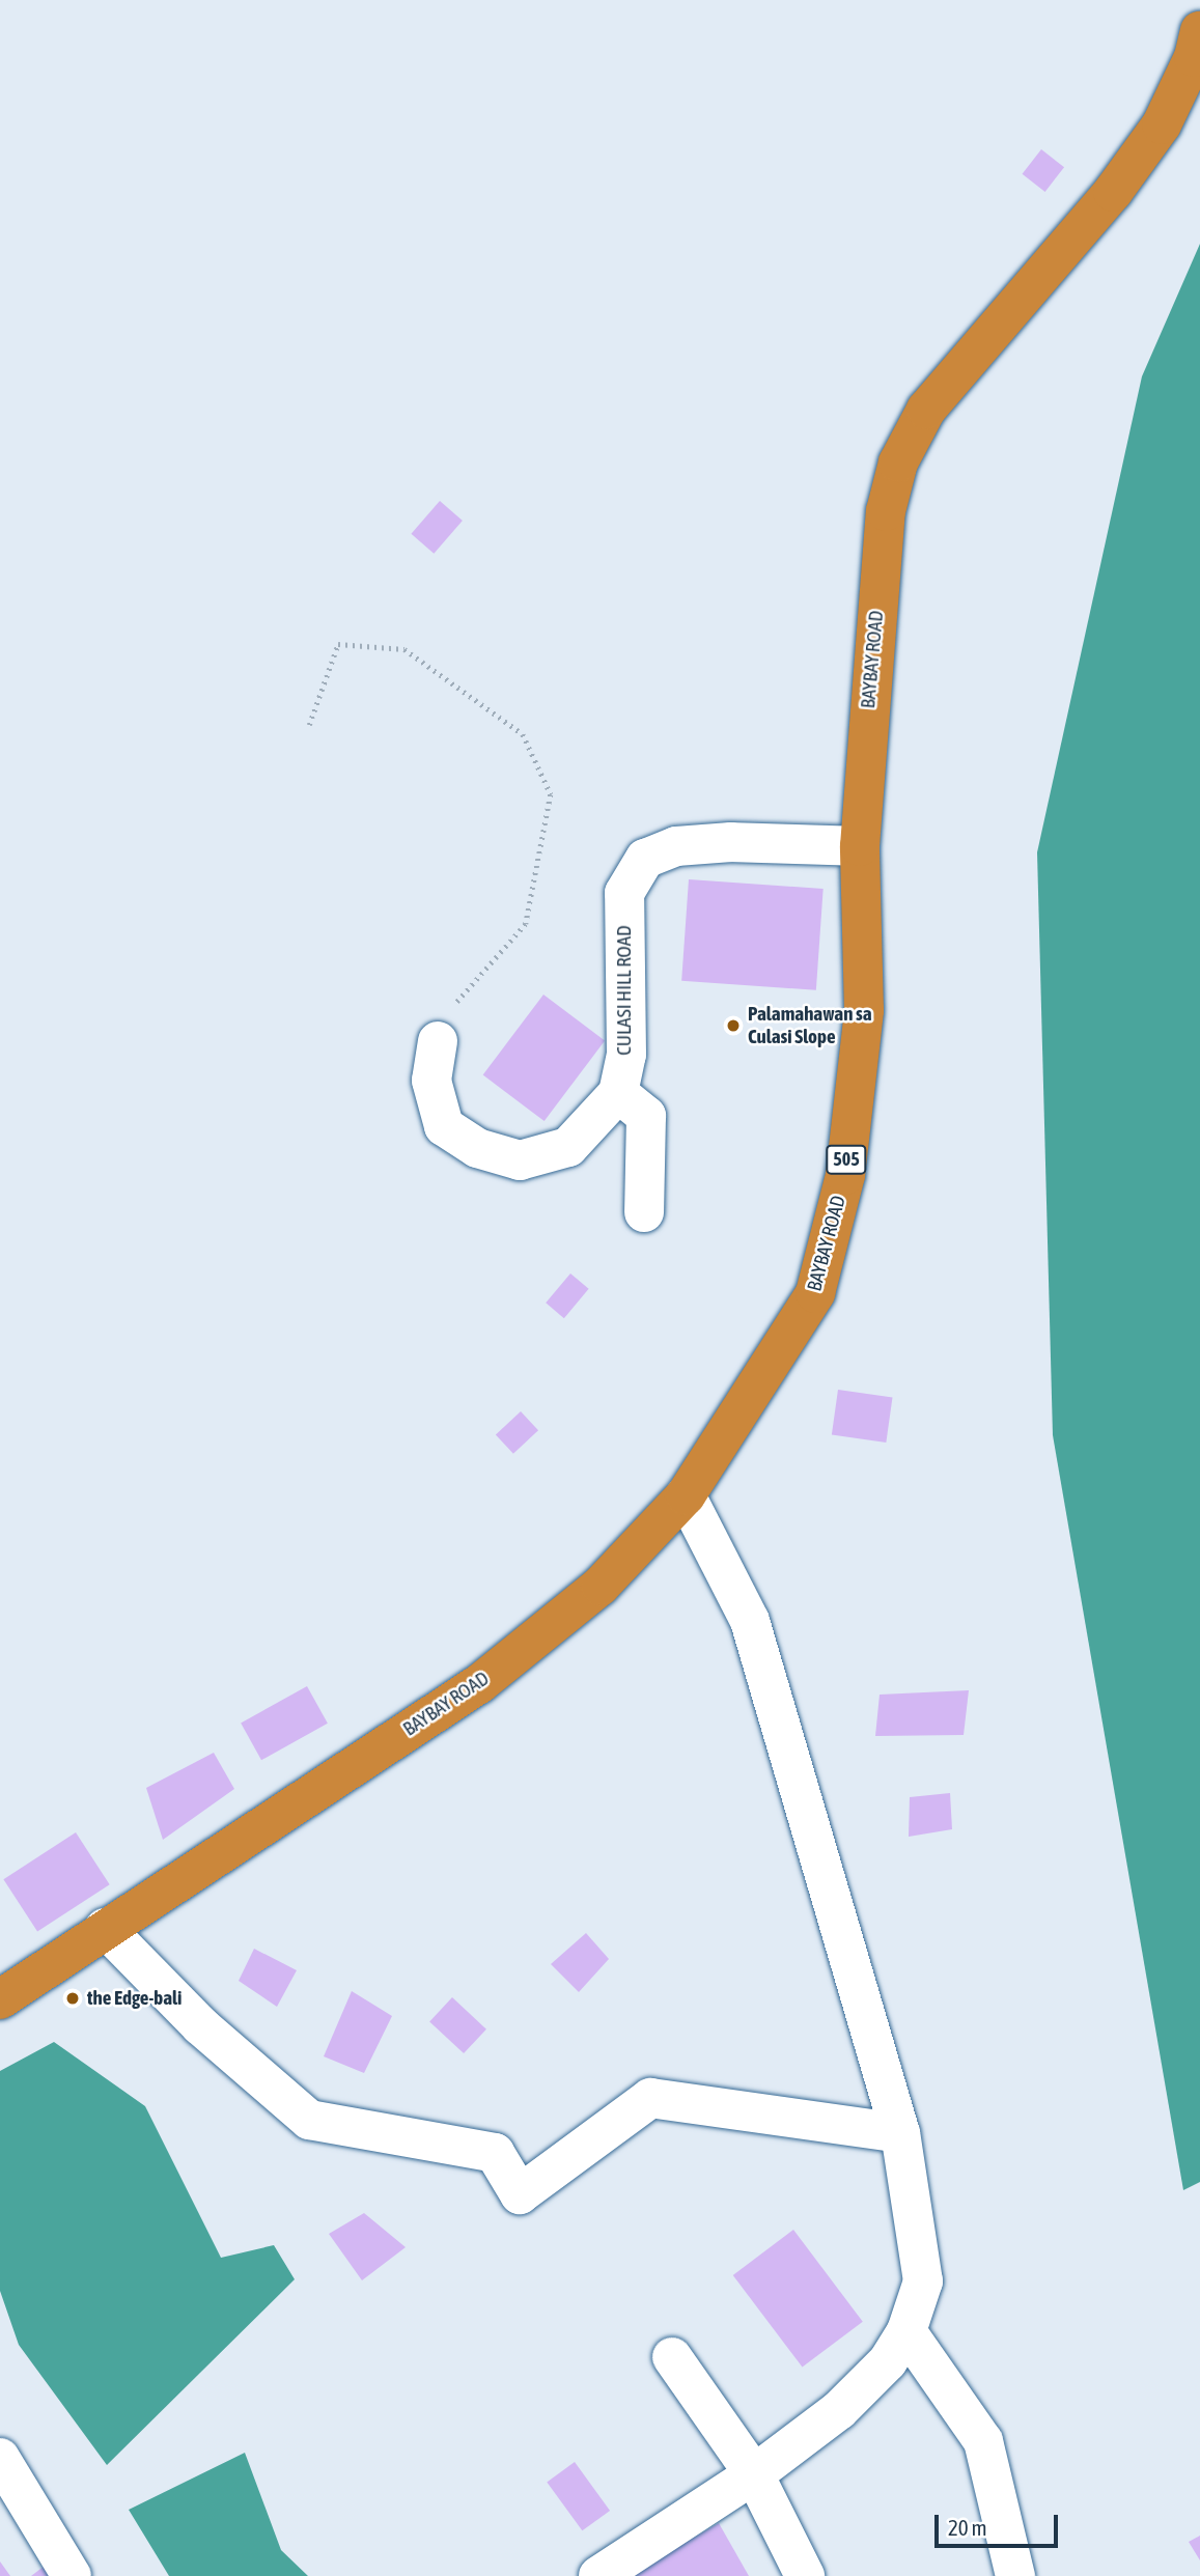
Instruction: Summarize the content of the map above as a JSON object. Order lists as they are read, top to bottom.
{
  "streets": {
    "highway": ["BAYBAY ROAD", "505"],
    "street": ["CULASI HILL ROAD"]
  },
  "crossings": [
    ["BAYBAY ROAD", "CULASI HILL ROAD"]
  ],
  "places": ["Palamahawan sa Culasi Slope", "the Edge-bali"],
  "scale_bar": "20 m"
}
